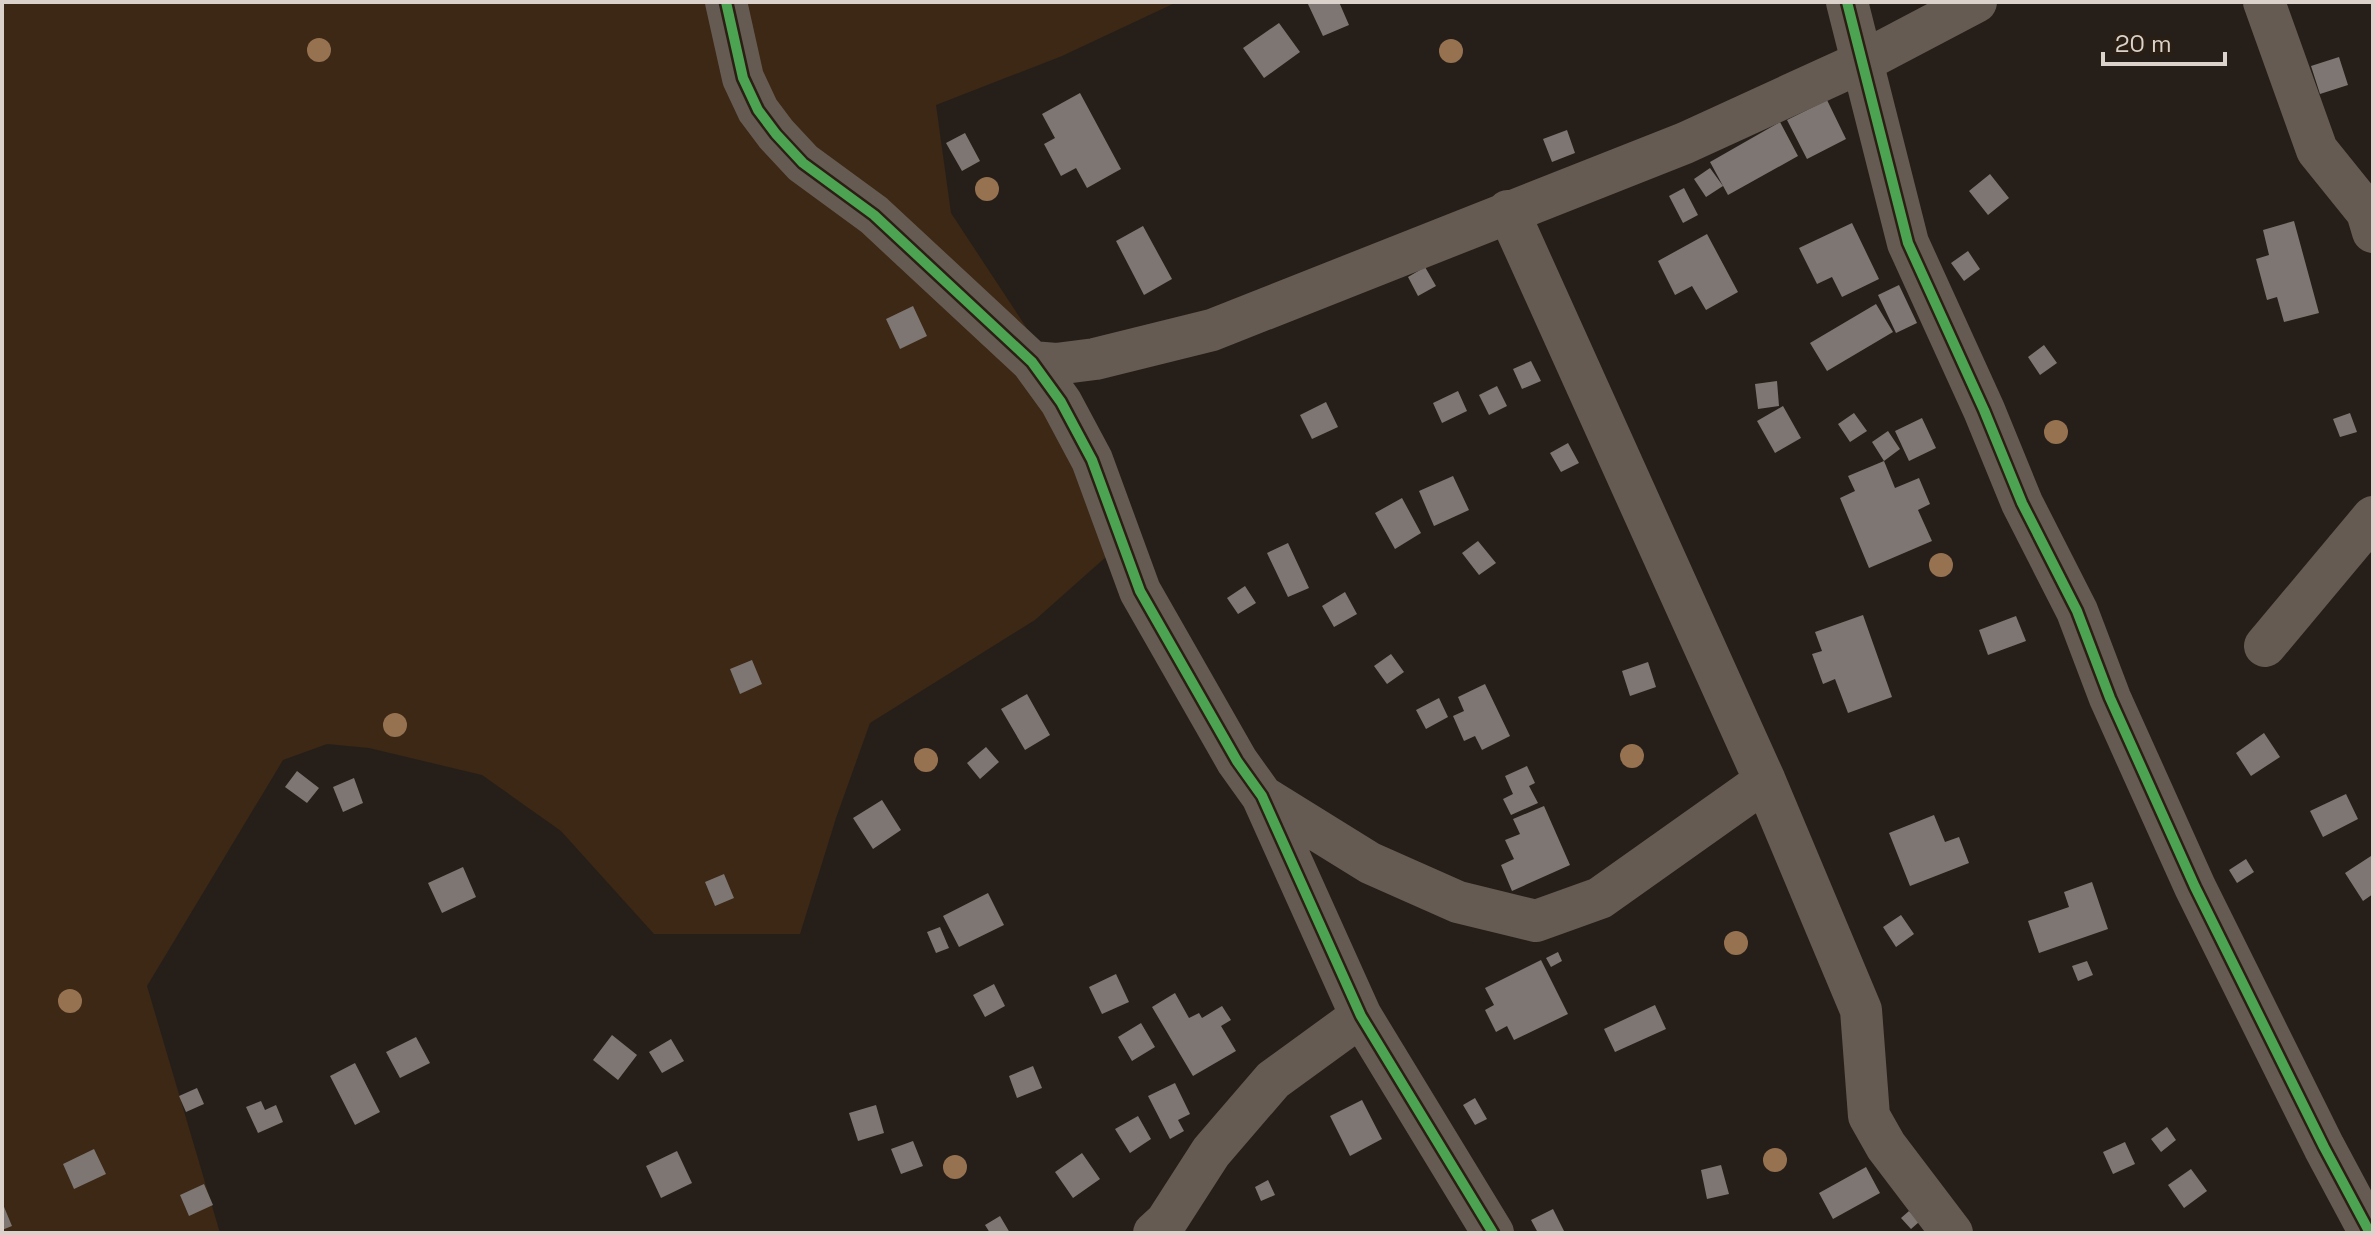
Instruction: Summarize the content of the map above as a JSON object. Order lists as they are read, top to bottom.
{
  "scale_bar": "20 m"
}
